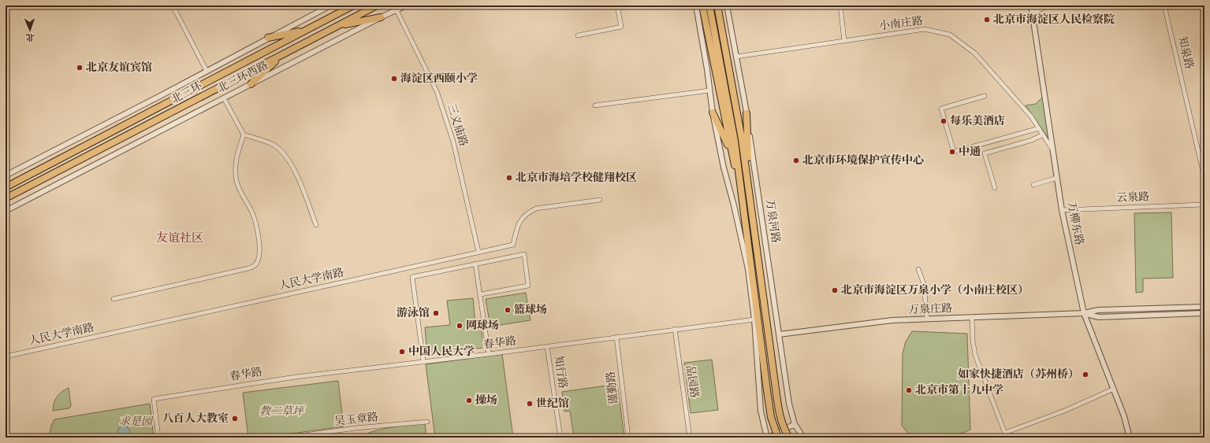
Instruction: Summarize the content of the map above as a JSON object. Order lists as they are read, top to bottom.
{
  "streets": {
    "highway": ["北三环", "万泉河路"],
    "street": [
      "小南庄路",
      "知泉路",
      "北三环西路",
      "三义庙路",
      "云泉路",
      "万柳东路",
      "人民大学南路",
      "万泉庄路",
      "春华路",
      "知行路",
      "品园路",
      "谨勤路",
      "吴玉章路"
    ]
  },
  "crossings": [
    ["小南庄路", "万泉河路"],
    ["小南庄路", "万柳东路"],
    ["北三环西路", "三义庙路"],
    ["三义庙路", "人民大学南路"],
    ["云泉路", "万柳东路"],
    ["万泉河路", "万泉庄路"],
    ["万柳东路", "万泉庄路"],
    ["春华路", "知行路"],
    ["春华路", "品园路"],
    ["春华路", "谨勤路"]
  ],
  "districts": ["友谊社区"],
  "parks": ["教二草坪", "求是园"],
  "places": [
    "北京市海淀区人民检察院",
    "北京友谊宾馆",
    "海淀区西颐小学",
    "每乐美酒店",
    "中通",
    "北京市环境保护宣传中心",
    "北京市海培学校健翔校区",
    "北京市海淀区万泉小学（小南庄校区）",
    "篮球场",
    "游泳馆",
    "网球场",
    "中国人民大学",
    "如家快捷酒店（苏州桥）",
    "北京市第十九中学",
    "操场",
    "世纪馆",
    "八百人大教室"
  ],
  "north": "bottom"
}
